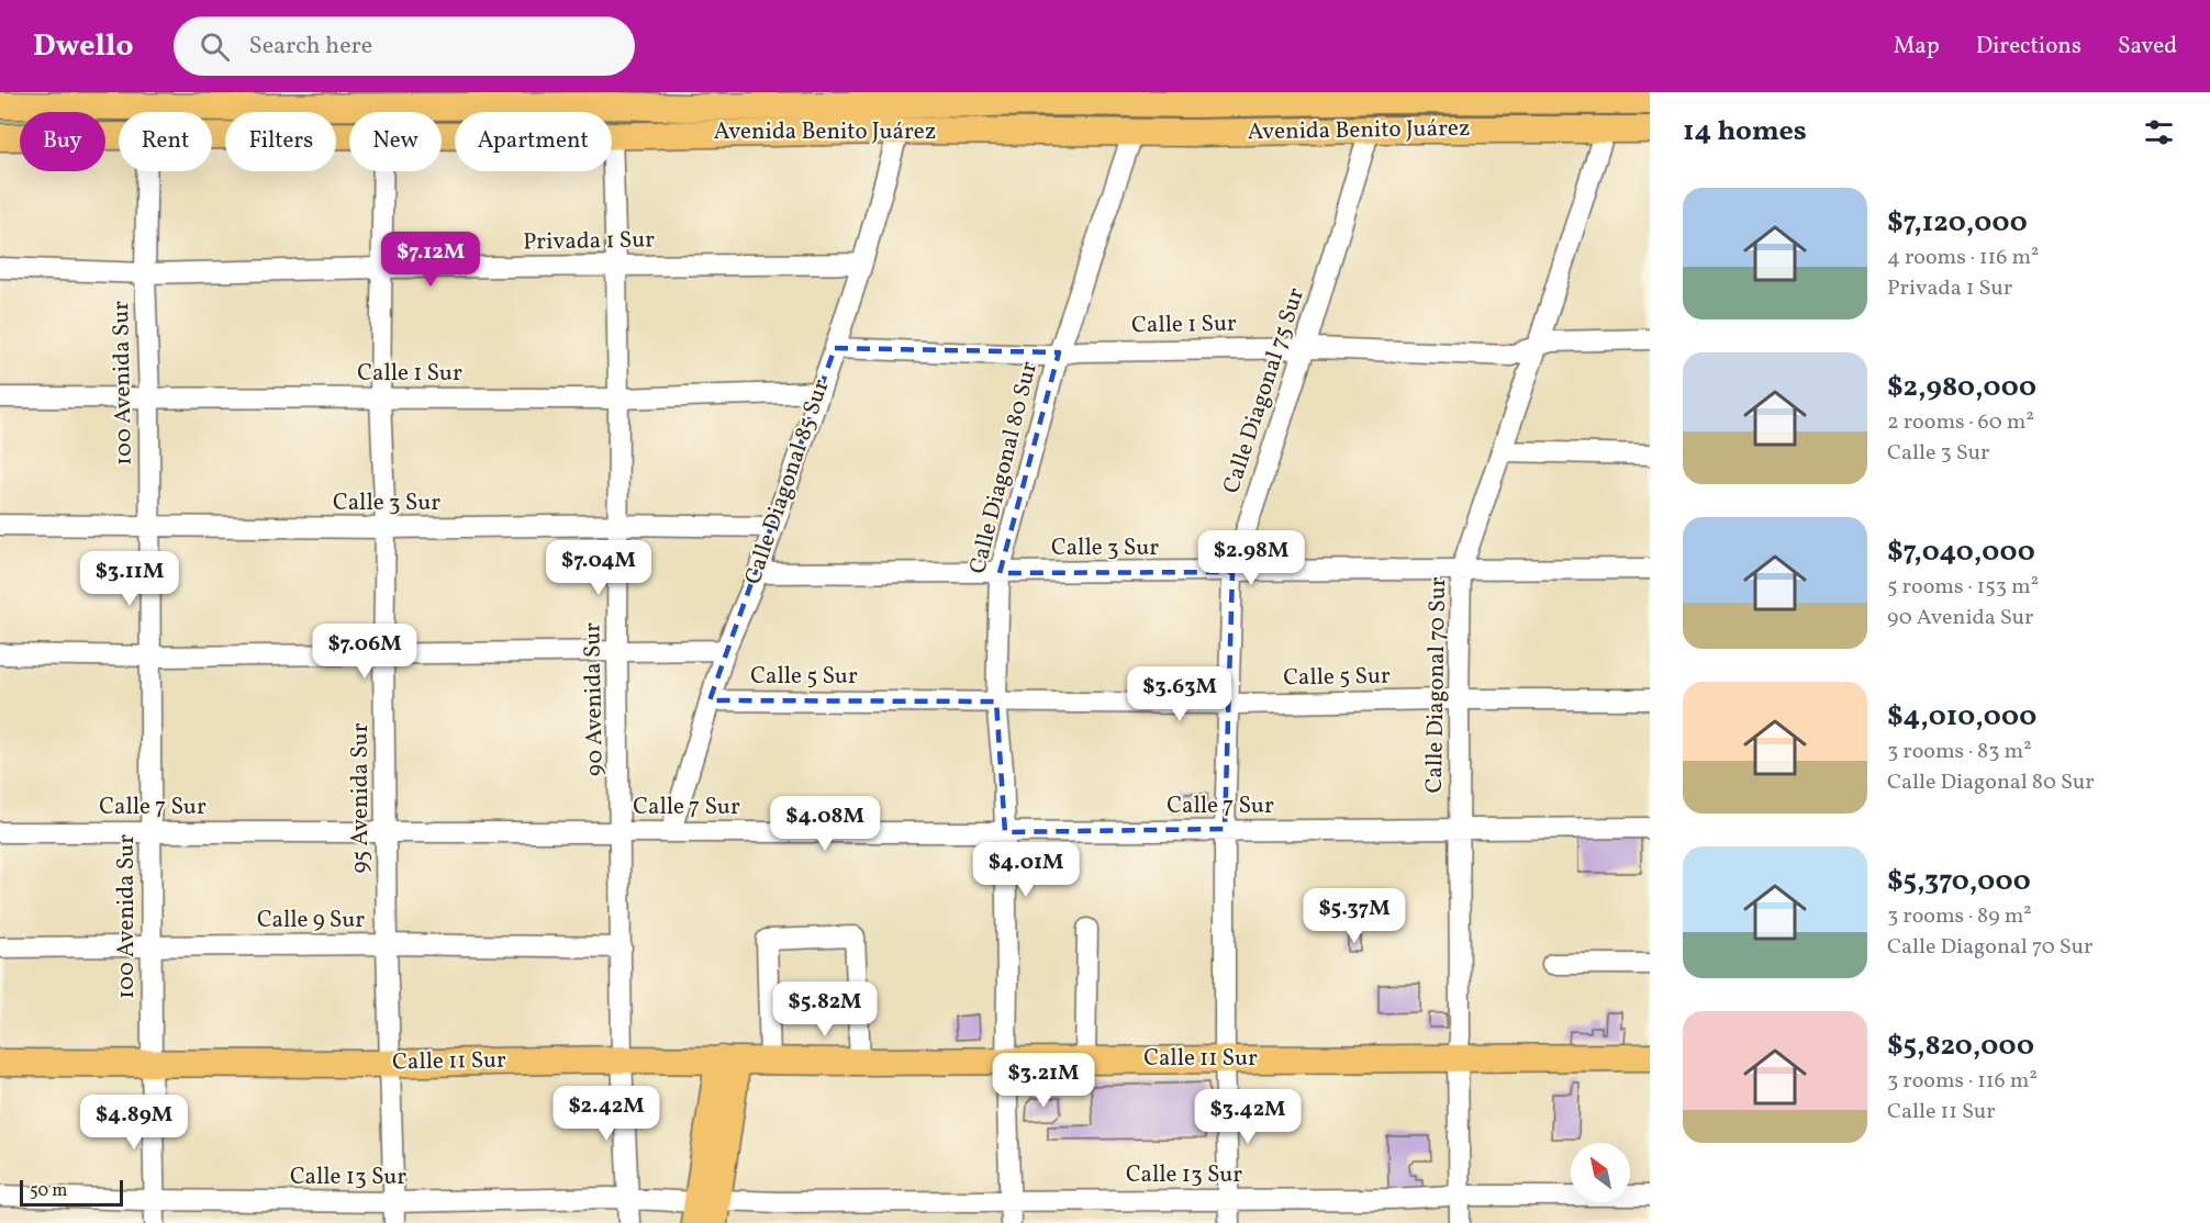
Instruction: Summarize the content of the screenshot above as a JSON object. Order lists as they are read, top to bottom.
{
  "streets": {
    "main road": ["Avenida Benito Juárez", "Calle 11 Sur"],
    "street": [
      "Privada 1 Sur",
      "Calle 1 Sur",
      "100 Avenida Sur",
      "Calle Diagonal 75 Sur",
      "Calle Diagonal 80 Sur",
      "Calle Diagonal 85 Sur",
      "Calle 3 Sur",
      "Calle 5 Sur",
      "Calle Diagonal 70 Sur",
      "90 Avenida Sur",
      "95 Avenida Sur",
      "Calle 7 Sur",
      "Calle 9 Sur",
      "Calle 13 Sur"
    ]
  },
  "crossings": [
    ["Avenida Benito Juárez", "Calle Diagonal 75 Sur"],
    ["Avenida Benito Juárez", "Calle Diagonal 80 Sur"],
    ["Avenida Benito Juárez", "Calle Diagonal 85 Sur"],
    ["Avenida Benito Juárez", "Calle Diagonal 70 Sur"],
    ["Avenida Benito Juárez", "90 Avenida Sur"],
    ["Privada 1 Sur", "100 Avenida Sur"],
    ["Privada 1 Sur", "Calle Diagonal 85 Sur"],
    ["Privada 1 Sur", "90 Avenida Sur"],
    ["Privada 1 Sur", "95 Avenida Sur"],
    ["Calle 1 Sur", "100 Avenida Sur"],
    ["Calle 1 Sur", "Calle Diagonal 75 Sur"],
    ["Calle 1 Sur", "Calle Diagonal 80 Sur"],
    ["Calle 1 Sur", "Calle Diagonal 85 Sur"],
    ["Calle 1 Sur", "Calle Diagonal 70 Sur"],
    ["Calle 1 Sur", "90 Avenida Sur"],
    ["Calle 1 Sur", "95 Avenida Sur"],
    ["100 Avenida Sur", "Calle 3 Sur"],
    ["100 Avenida Sur", "Calle 5 Sur"],
    ["100 Avenida Sur", "Calle 7 Sur"],
    ["100 Avenida Sur", "Calle 9 Sur"],
    ["100 Avenida Sur", "Calle 11 Sur"],
    ["100 Avenida Sur", "Calle 13 Sur"],
    ["Calle Diagonal 75 Sur", "Calle 3 Sur"],
    ["Calle Diagonal 75 Sur", "Calle 5 Sur"],
    ["Calle Diagonal 75 Sur", "Calle 7 Sur"],
    ["Calle Diagonal 75 Sur", "Calle 11 Sur"],
    ["Calle Diagonal 75 Sur", "Calle 13 Sur"],
    ["Calle Diagonal 80 Sur", "Calle 3 Sur"],
    ["Calle Diagonal 80 Sur", "Calle 5 Sur"],
    ["Calle Diagonal 80 Sur", "Calle 7 Sur"],
    ["Calle Diagonal 80 Sur", "Calle 11 Sur"],
    ["Calle Diagonal 80 Sur", "Calle 13 Sur"],
    ["Calle Diagonal 85 Sur", "Calle 3 Sur"],
    ["Calle Diagonal 85 Sur", "Calle 5 Sur"],
    ["Calle Diagonal 85 Sur", "Calle 7 Sur"],
    ["Calle 3 Sur", "Calle Diagonal 70 Sur"],
    ["Calle 3 Sur", "90 Avenida Sur"],
    ["Calle 3 Sur", "95 Avenida Sur"],
    ["Calle 5 Sur", "Calle Diagonal 70 Sur"],
    ["Calle 5 Sur", "90 Avenida Sur"],
    ["Calle 5 Sur", "95 Avenida Sur"],
    ["Calle Diagonal 70 Sur", "Calle 7 Sur"],
    ["Calle Diagonal 70 Sur", "Calle 11 Sur"],
    ["Calle Diagonal 70 Sur", "Calle 13 Sur"],
    ["90 Avenida Sur", "Calle 7 Sur"],
    ["90 Avenida Sur", "Calle 9 Sur"],
    ["90 Avenida Sur", "Calle 11 Sur"],
    ["90 Avenida Sur", "Calle 13 Sur"],
    ["95 Avenida Sur", "Calle 7 Sur"],
    ["95 Avenida Sur", "Calle 9 Sur"],
    ["95 Avenida Sur", "Calle 11 Sur"],
    ["95 Avenida Sur", "Calle 13 Sur"]
  ],
  "scale_bar": "50 m",
  "north": "top left",
  "page": {
    "header": "Dwello",
    "search": "Search here",
    "nav": ["Map", "Directions", "Saved"],
    "heading": "14 homes",
    "chip": [
      "Buy",
      "Rent",
      "Filters",
      "New",
      "Apartment"
    ],
    "list": [
      {
        "name": "$7,120,000",
        "note": "4 rooms · 116 m² · Privada 1 Sur"
      },
      {
        "name": "$2,980,000",
        "note": "2 rooms · 60 m² · Calle 3 Sur"
      },
      {
        "name": "$7,040,000",
        "note": "5 rooms · 153 m² · 90 Avenida Sur"
      },
      {
        "name": "$4,010,000",
        "note": "3 rooms · 83 m² · Calle Diagonal 80 Sur"
      },
      {
        "name": "$5,370,000",
        "note": "3 rooms · 89 m² · Calle Diagonal 70 Sur"
      },
      {
        "name": "$5,820,000",
        "note": "3 rooms · 116 m² · Calle 11 Sur"
      }
    ],
    "price": [
      "$7.12M",
      "$2.98M",
      "$7.04M",
      "$3.11M",
      "$7.06M",
      "$3.63M",
      "$4.08M",
      "$4.01M",
      "$5.37M",
      "$5.82M",
      "$3.21M",
      "$2.42M",
      "$3.42M",
      "$4.89M"
    ],
    "scale": "50 m"
  }
}
